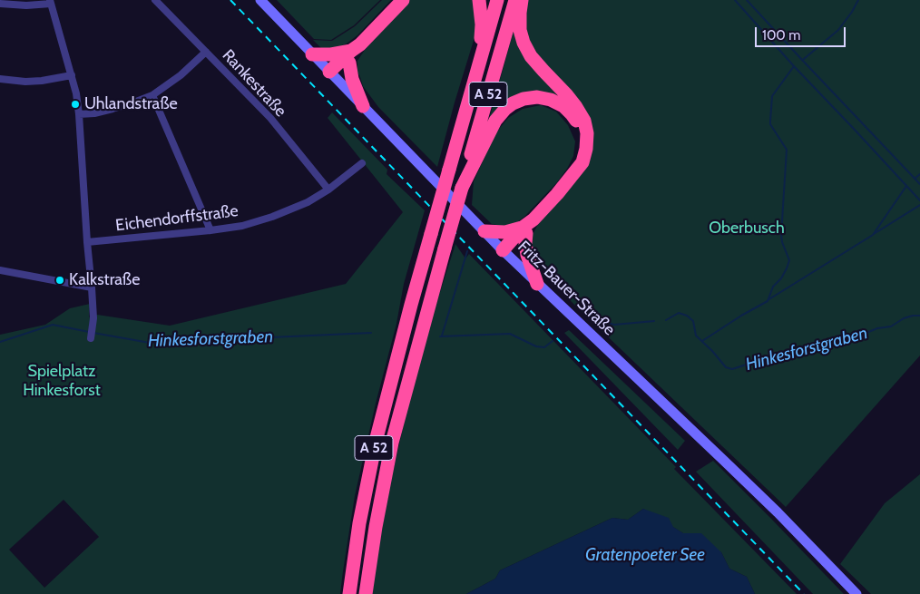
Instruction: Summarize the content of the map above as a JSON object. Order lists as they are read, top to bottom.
{
  "streets": {
    "highway": ["A 52"],
    "main road": ["Fritz-Bauer-Straße"],
    "street": ["Rankestraße", "Eichendorffstraße"]
  },
  "crossings": [
    ["Rankestraße", "Eichendorffstraße"]
  ],
  "water": ["Hinkesforstgraben", "Gratenpoeter See"],
  "parks": ["Oberbusch", "Spielplatz Hinkesforst"],
  "places": ["Uhlandstraße", "Kalkstraße"],
  "scale_bar": "100 m"
}
